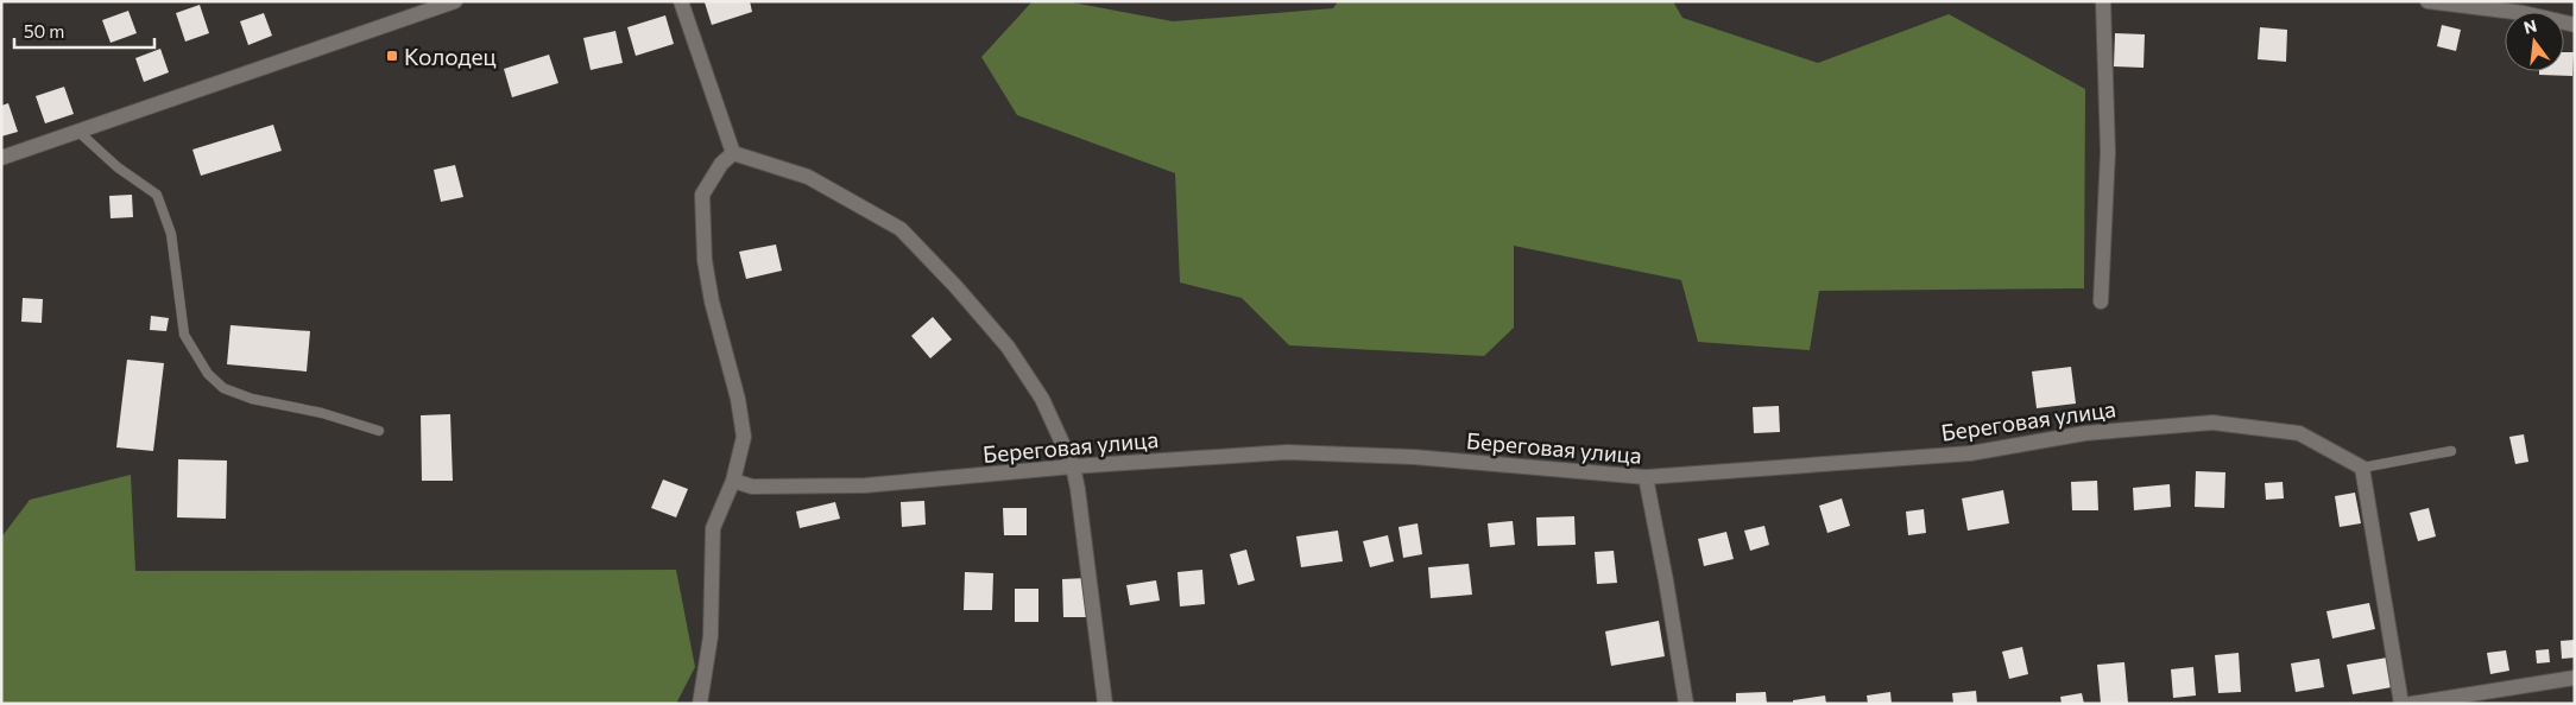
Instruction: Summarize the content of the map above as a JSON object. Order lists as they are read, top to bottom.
{
  "streets": {
    "street": ["Береговая улица"]
  },
  "places": {
    "transit": ["Колодец"]
  },
  "scale_bar": "50 m",
  "north": "top"
}
